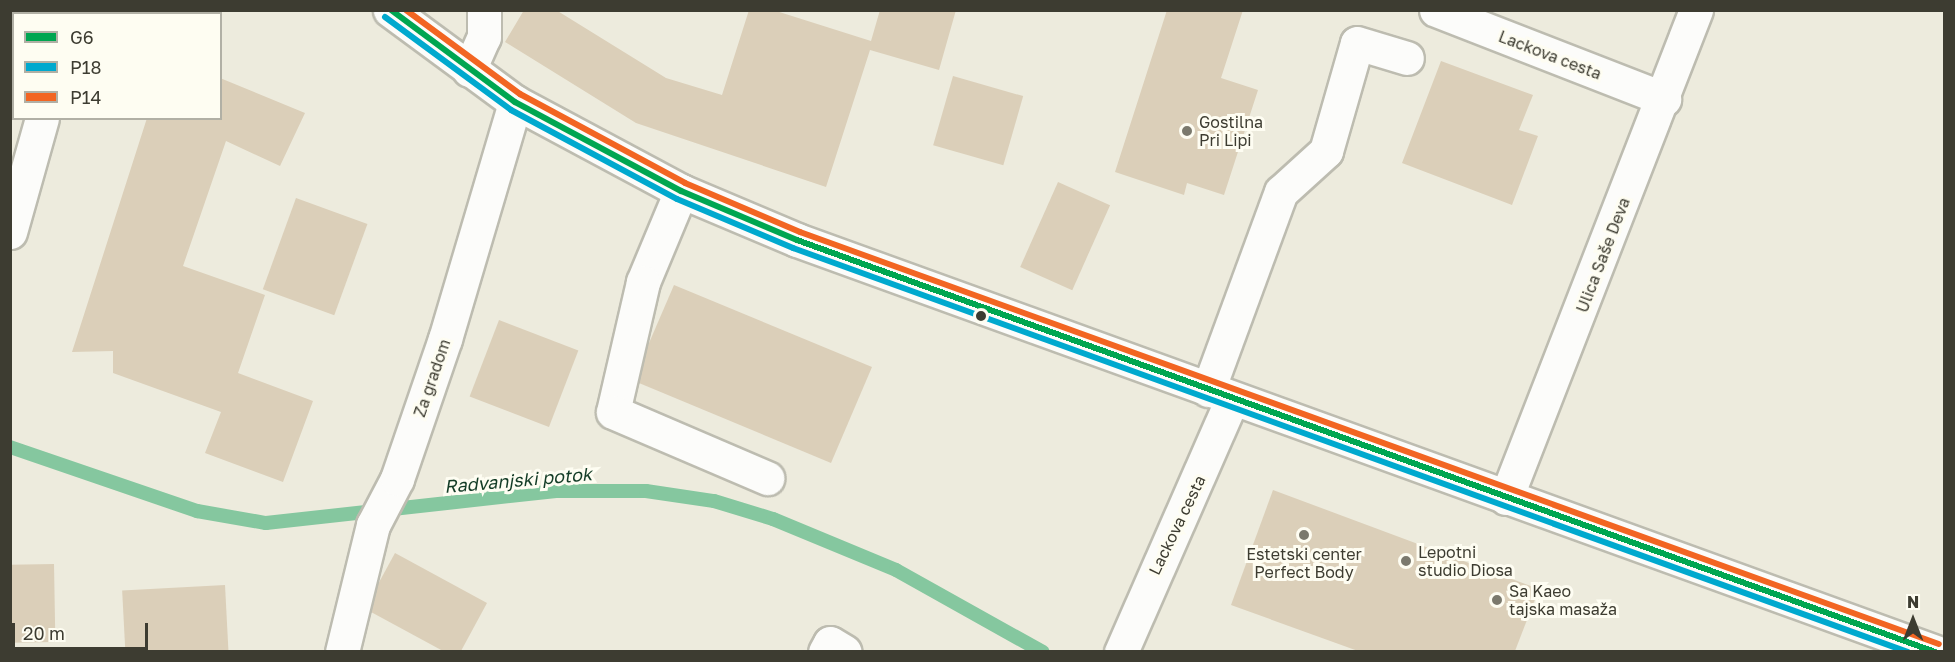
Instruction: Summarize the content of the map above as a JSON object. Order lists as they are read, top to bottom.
{
  "streets": {
    "street": ["Lackova cesta", "Ulica Saše Deva", "Za gradom"]
  },
  "crossings": [
    ["Lackova cesta", "Ulica Saše Deva"]
  ],
  "water": ["Radvanjski potok"],
  "places": [
    "Gostilna Pri Lipi",
    "Estetski center Perfect Body",
    "Lepotni studio Diosa",
    "Sa Kaeo tajska masaža"
  ],
  "lines": ["transit line G6", "transit line P14", "transit line P18"],
  "legend": ["G6", "P18", "P14"],
  "scale_bar": "20 m",
  "north": "top"
}
